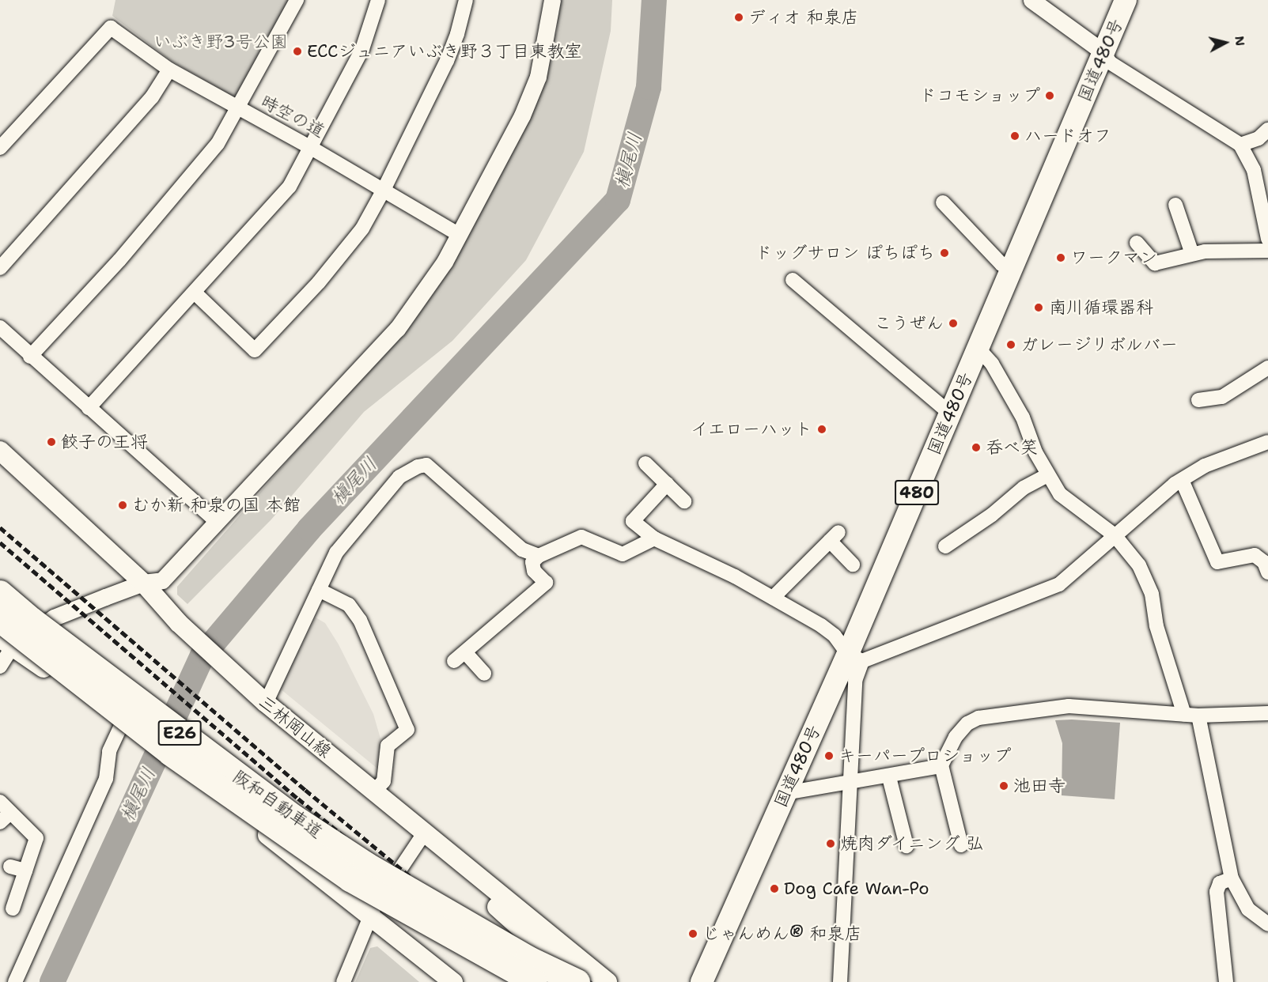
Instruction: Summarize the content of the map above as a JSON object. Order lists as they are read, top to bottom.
{
  "streets": {
    "highway": [
      "国道480号",
      "480",
      "E26",
      "阪和自動車道"
    ],
    "main road": ["三林岡山線"],
    "street": ["時空の道"]
  },
  "water": ["槇尾川"],
  "parks": ["いぶき野3号公園"],
  "places": [
    "ディオ 和泉店",
    "ECCジュニアいぶき野３丁目東教室",
    "ドコモショップ",
    "ハードオフ",
    "ドッグサロン ぽちぽち",
    "ワークマン",
    "南川循環器科",
    "こうぜん",
    "ガレージリボルバー",
    "イエローハット",
    "餃子の王将",
    "呑べ笑",
    "むか新 和泉の国 本館",
    "キーパープロショップ",
    "池田寺",
    "焼肉ダイニング 弘",
    "Dog Cafe Wan-Po",
    "じゃんめん® 和泉店"
  ],
  "north": "right"
}
